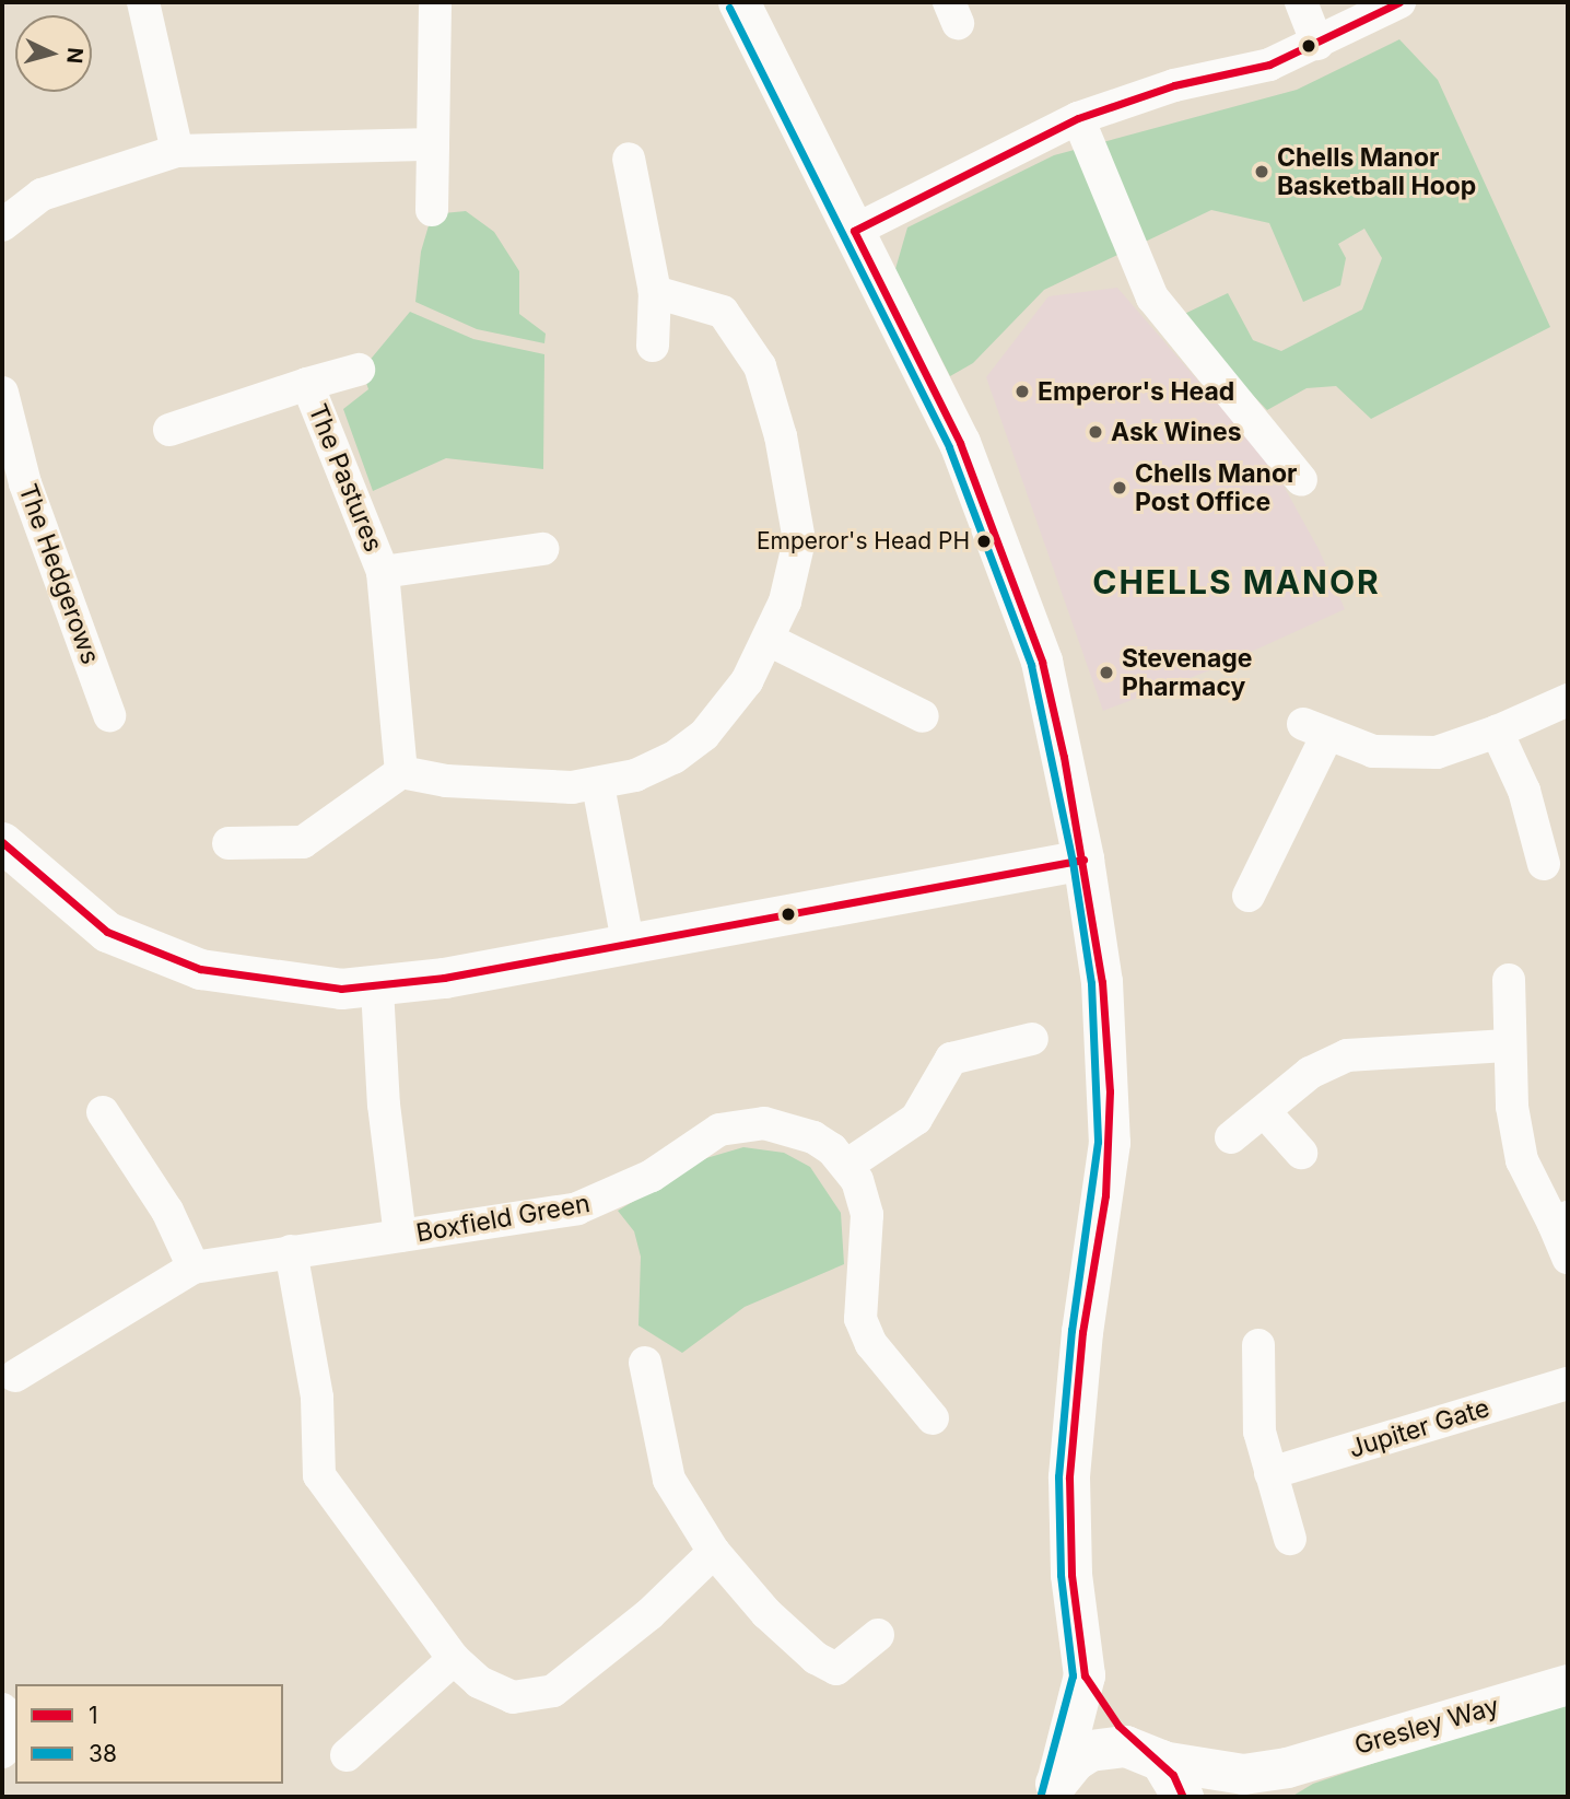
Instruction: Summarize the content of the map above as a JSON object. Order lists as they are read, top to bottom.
{
  "streets": {
    "street": [
      "The Pastures",
      "The Hedgerows",
      "Boxfield Green",
      "Jupiter Gate",
      "Gresley Way"
    ]
  },
  "districts": ["CHELLS MANOR"],
  "places": [
    "Chells Manor Basketball Hoop",
    "Emperor's Head",
    "Ask Wines",
    "Chells Manor Post Office",
    "Emperor's Head PH",
    "Stevenage Pharmacy"
  ],
  "lines": ["transit line 1", "transit line 38"],
  "legend": ["1", "38"],
  "north": "right"
}
